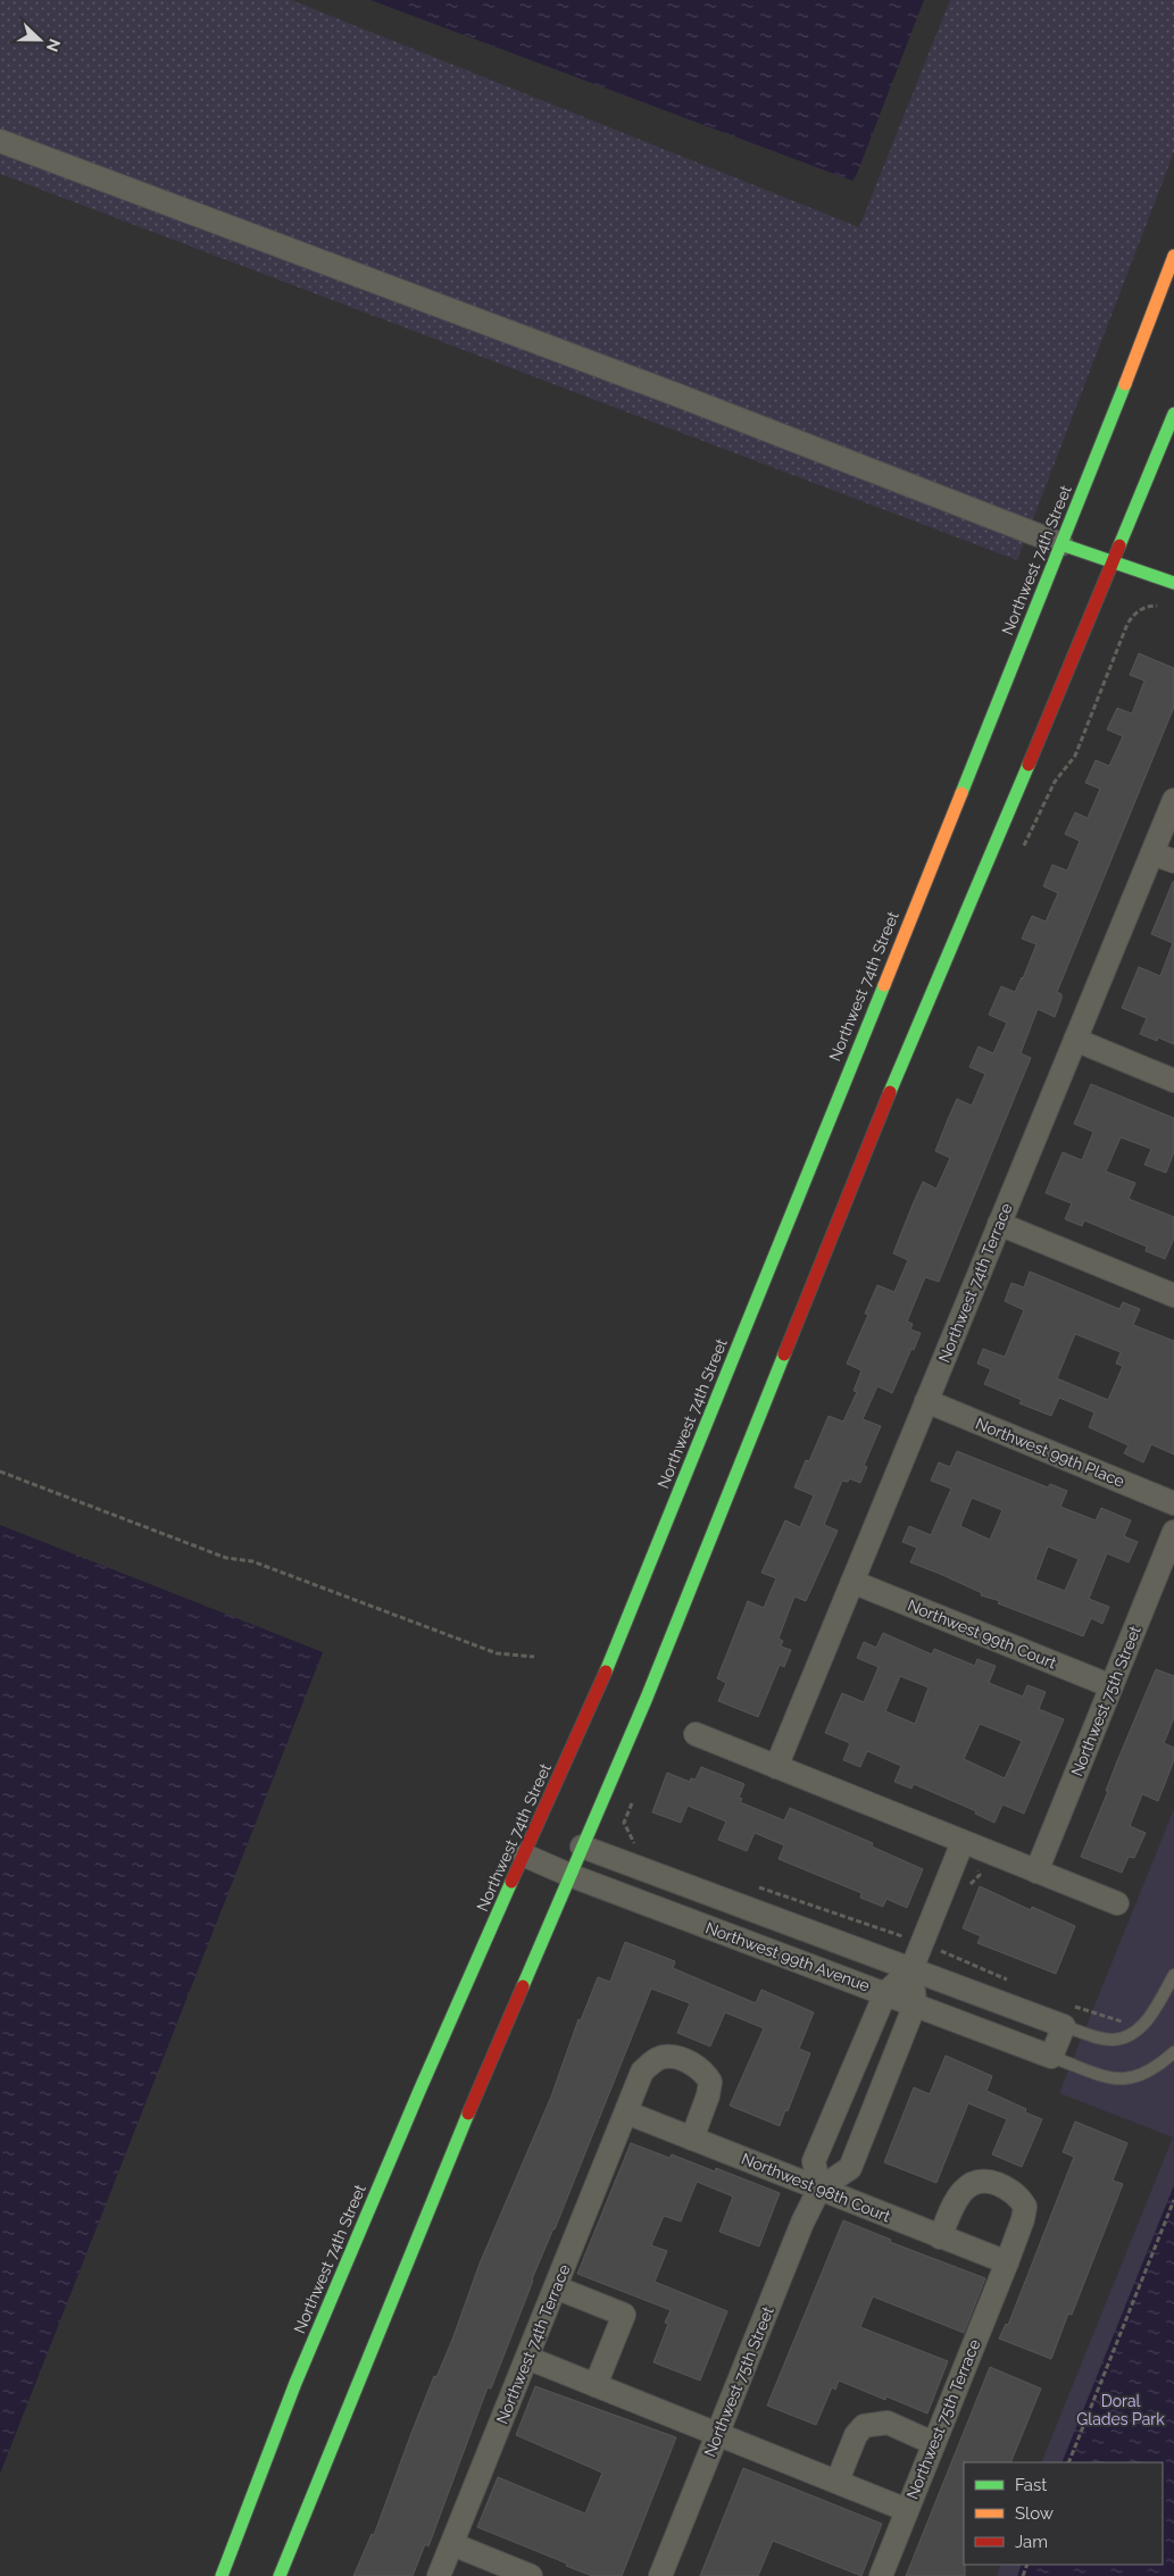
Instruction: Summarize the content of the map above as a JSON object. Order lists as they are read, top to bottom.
{
  "streets": {
    "main road": ["Northwest 74th Street"],
    "street": [
      "Northwest 74th Terrace",
      "Northwest 99th Place",
      "Northwest 99th Court",
      "Northwest 75th Street",
      "Northwest 99th Avenue",
      "Northwest 98th Court",
      "Northwest 75th Terrace"
    ]
  },
  "crossings": [
    ["Northwest 74th Street", "Northwest 99th Avenue"],
    ["Northwest 74th Terrace", "Northwest 99th Place"],
    ["Northwest 74th Terrace", "Northwest 99th Court"],
    ["Northwest 74th Terrace", "Northwest 98th Court"],
    ["Northwest 99th Court", "Northwest 75th Street"],
    ["Northwest 75th Street", "Northwest 98th Court"],
    ["Northwest 98th Court", "Northwest 75th Terrace"]
  ],
  "parks": ["Doral Glades Park"],
  "legend": ["Fast", "Slow", "Jam"],
  "north": "right"
}
